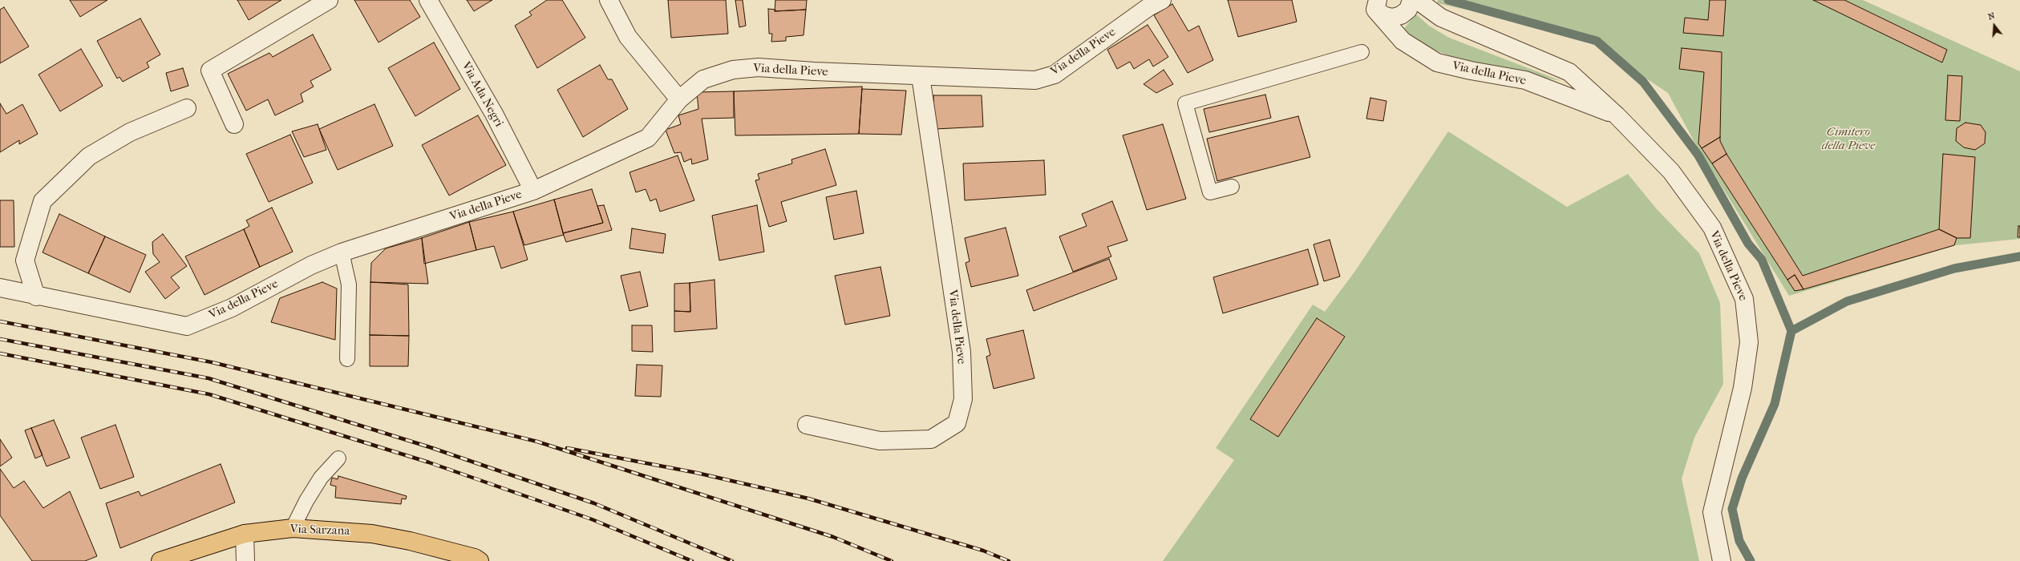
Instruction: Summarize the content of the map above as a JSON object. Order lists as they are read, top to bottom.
{
  "streets": {
    "main road": ["Via Sarzana"],
    "street": ["Via della Pieve", "Via Ada Negri"]
  },
  "crossings": [
    ["Via della Pieve", "Via Ada Negri"]
  ],
  "parks": ["Cimitero della Pieve"],
  "north": "top"
}
